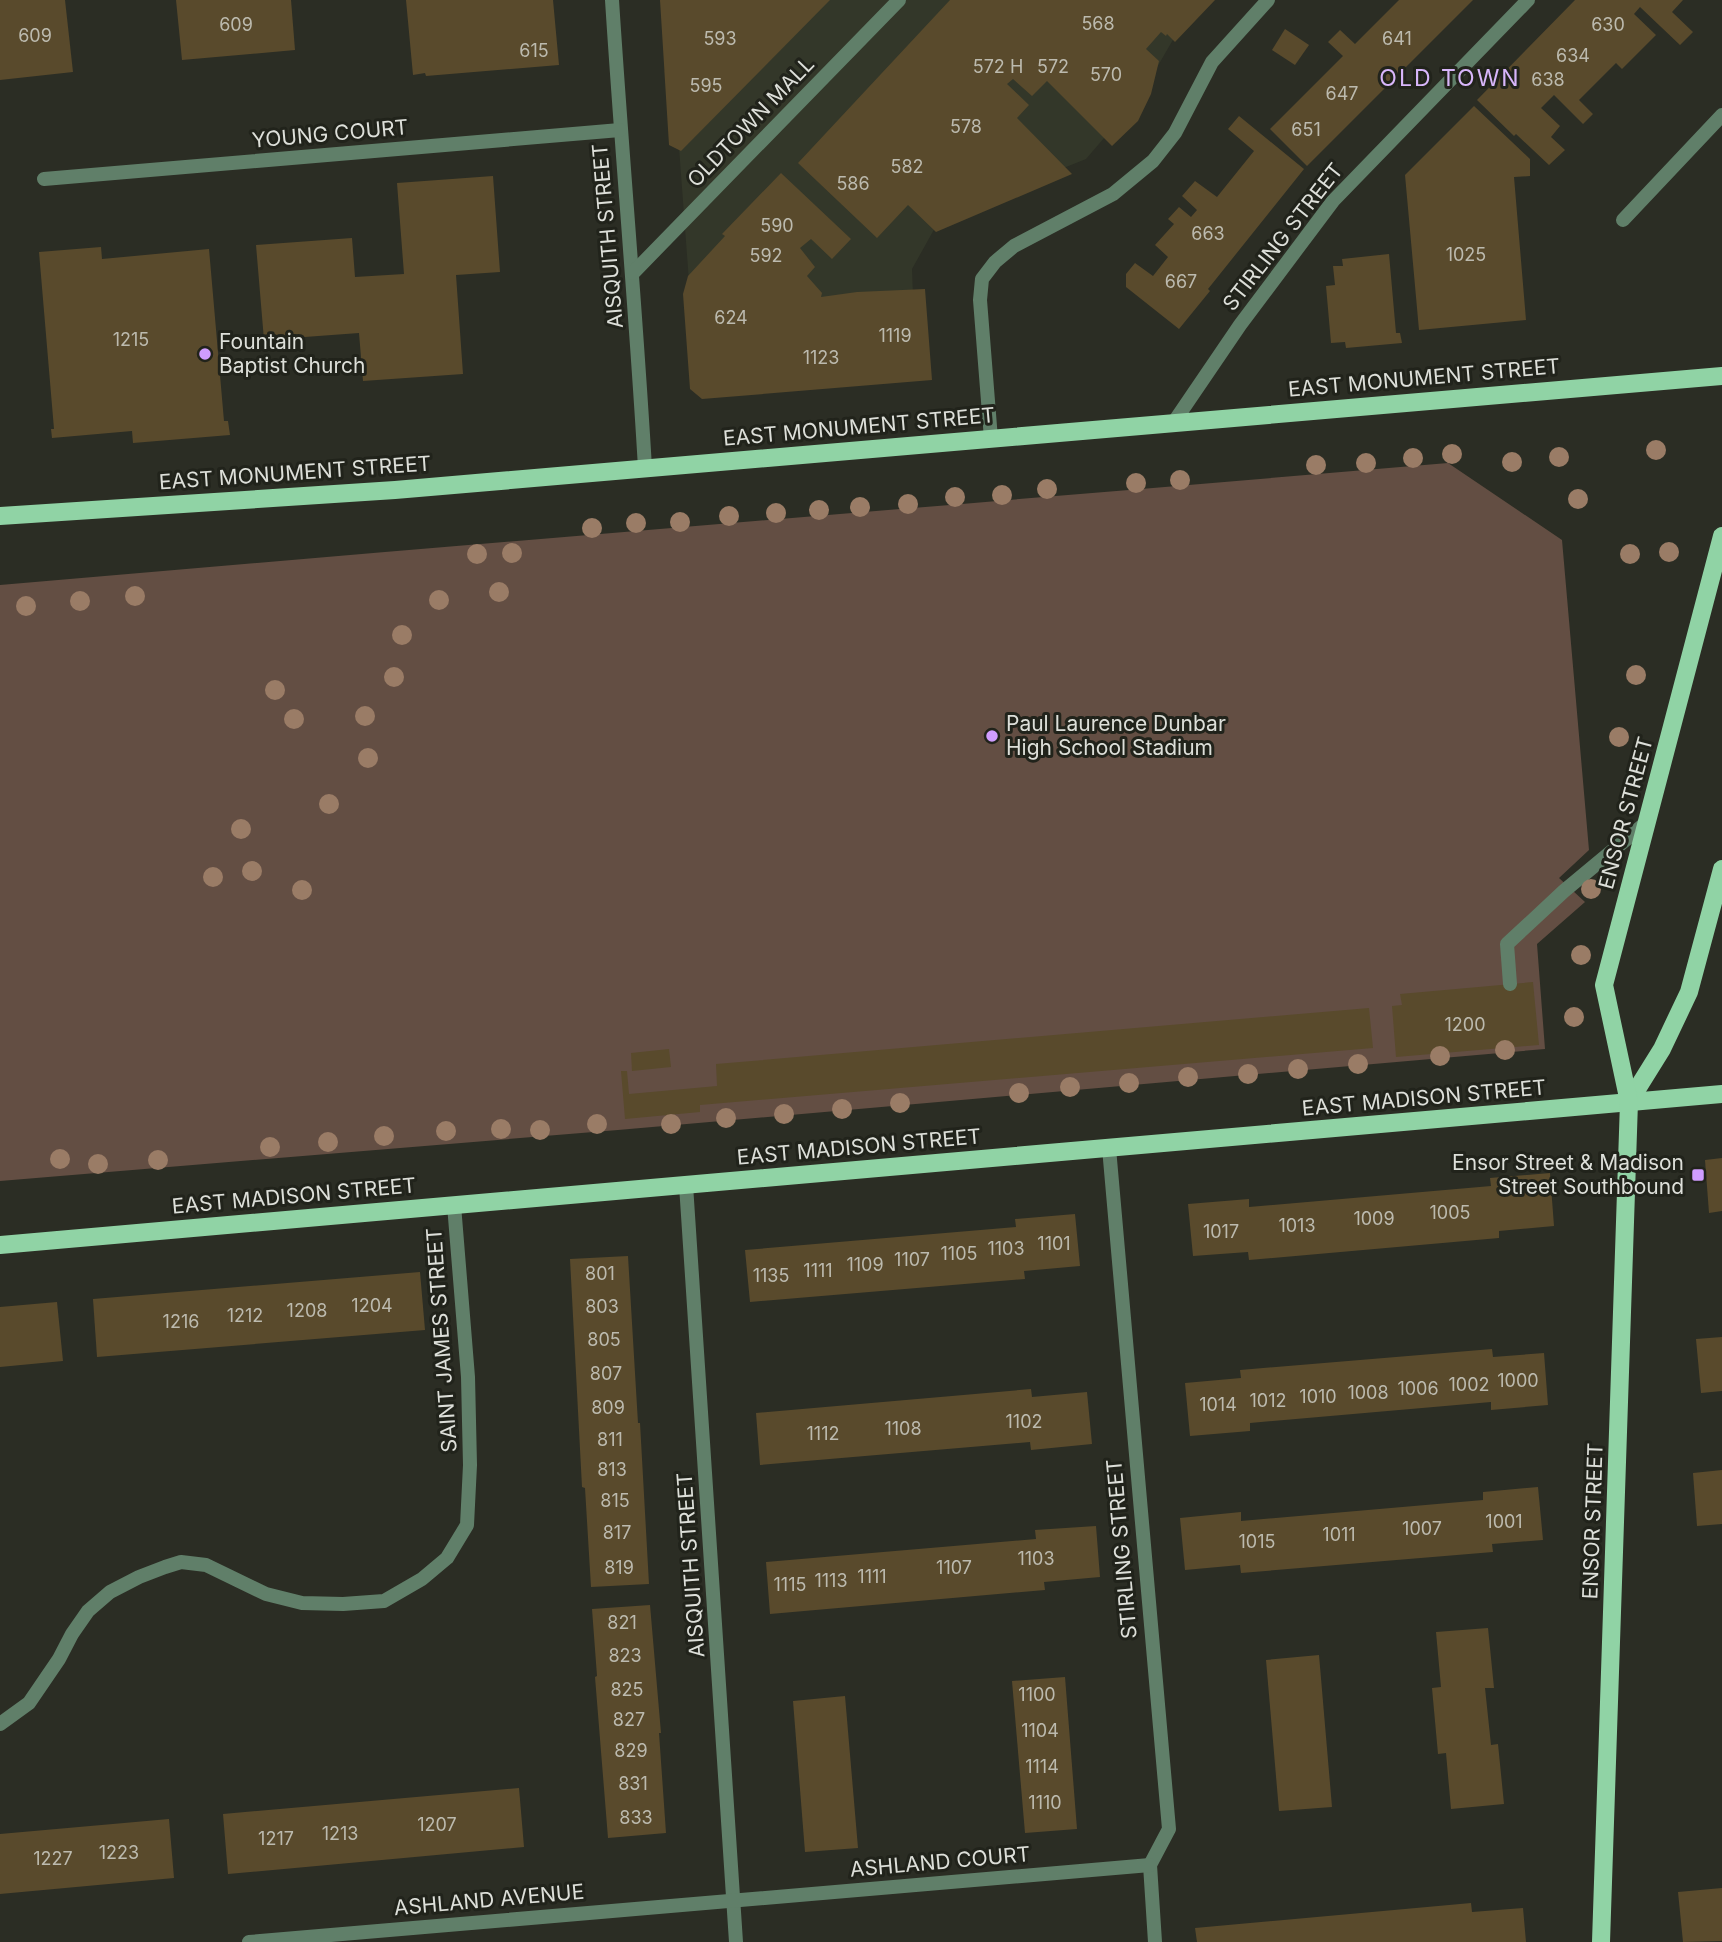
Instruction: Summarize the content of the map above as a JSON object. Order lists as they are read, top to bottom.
{
  "streets": {
    "main road": ["EAST MONUMENT STREET", "ENSOR STREET", "EAST MADISON STREET"],
    "street": [
      "OLDTOWN MALL",
      "YOUNG COURT",
      "AISQUITH STREET",
      "STIRLING STREET",
      "SAINT JAMES STREET",
      "ASHLAND COURT",
      "ASHLAND AVENUE"
    ]
  },
  "crossings": [
    ["OLDTOWN MALL", "AISQUITH STREET"],
    ["YOUNG COURT", "AISQUITH STREET"],
    ["AISQUITH STREET", "EAST MONUMENT STREET"],
    ["AISQUITH STREET", "EAST MADISON STREET"],
    ["AISQUITH STREET", "ASHLAND COURT"],
    ["AISQUITH STREET", "ASHLAND AVENUE"],
    ["STIRLING STREET", "EAST MONUMENT STREET"],
    ["STIRLING STREET", "EAST MADISON STREET"],
    ["STIRLING STREET", "ASHLAND COURT"],
    ["ENSOR STREET", "EAST MADISON STREET"],
    ["EAST MADISON STREET", "SAINT JAMES STREET"],
    ["ASHLAND COURT", "ASHLAND AVENUE"]
  ],
  "districts": ["OLD TOWN"],
  "places": {
    "other": ["Fountain Baptist Church", "Paul Laurence Dunbar High School Stadium"],
    "transit": ["Ensor Street & Madison Street Southbound"]
  },
  "house_numbers": [
    "568",
    "609",
    "630",
    "609",
    "593",
    "641",
    "615",
    "634",
    "572 H",
    "572",
    "570",
    "638",
    "595",
    "647",
    "578",
    "651",
    "582",
    "586",
    "590",
    "663",
    "1025",
    "592",
    "667",
    "624",
    "1119",
    "1215",
    "1123",
    "1200",
    "1005",
    "1009",
    "1013",
    "1017",
    "1101",
    "1103",
    "1105",
    "1107",
    "1109",
    "1111",
    "801",
    "1135",
    "1204",
    "803",
    "1208",
    "1212",
    "1216",
    "805",
    "807",
    "1000",
    "1002",
    "1006",
    "1008",
    "1010",
    "1012",
    "1014",
    "809",
    "1102",
    "1108",
    "1112",
    "811",
    "813",
    "815",
    "1001",
    "1007",
    "817",
    "1011",
    "1015",
    "1103",
    "819",
    "1107",
    "1111",
    "1113",
    "1115",
    "821",
    "823",
    "825",
    "1100",
    "827",
    "1104",
    "829",
    "1114",
    "831",
    "1110",
    "833",
    "1207",
    "1213",
    "1217",
    "1223",
    "1227"
  ]
}
